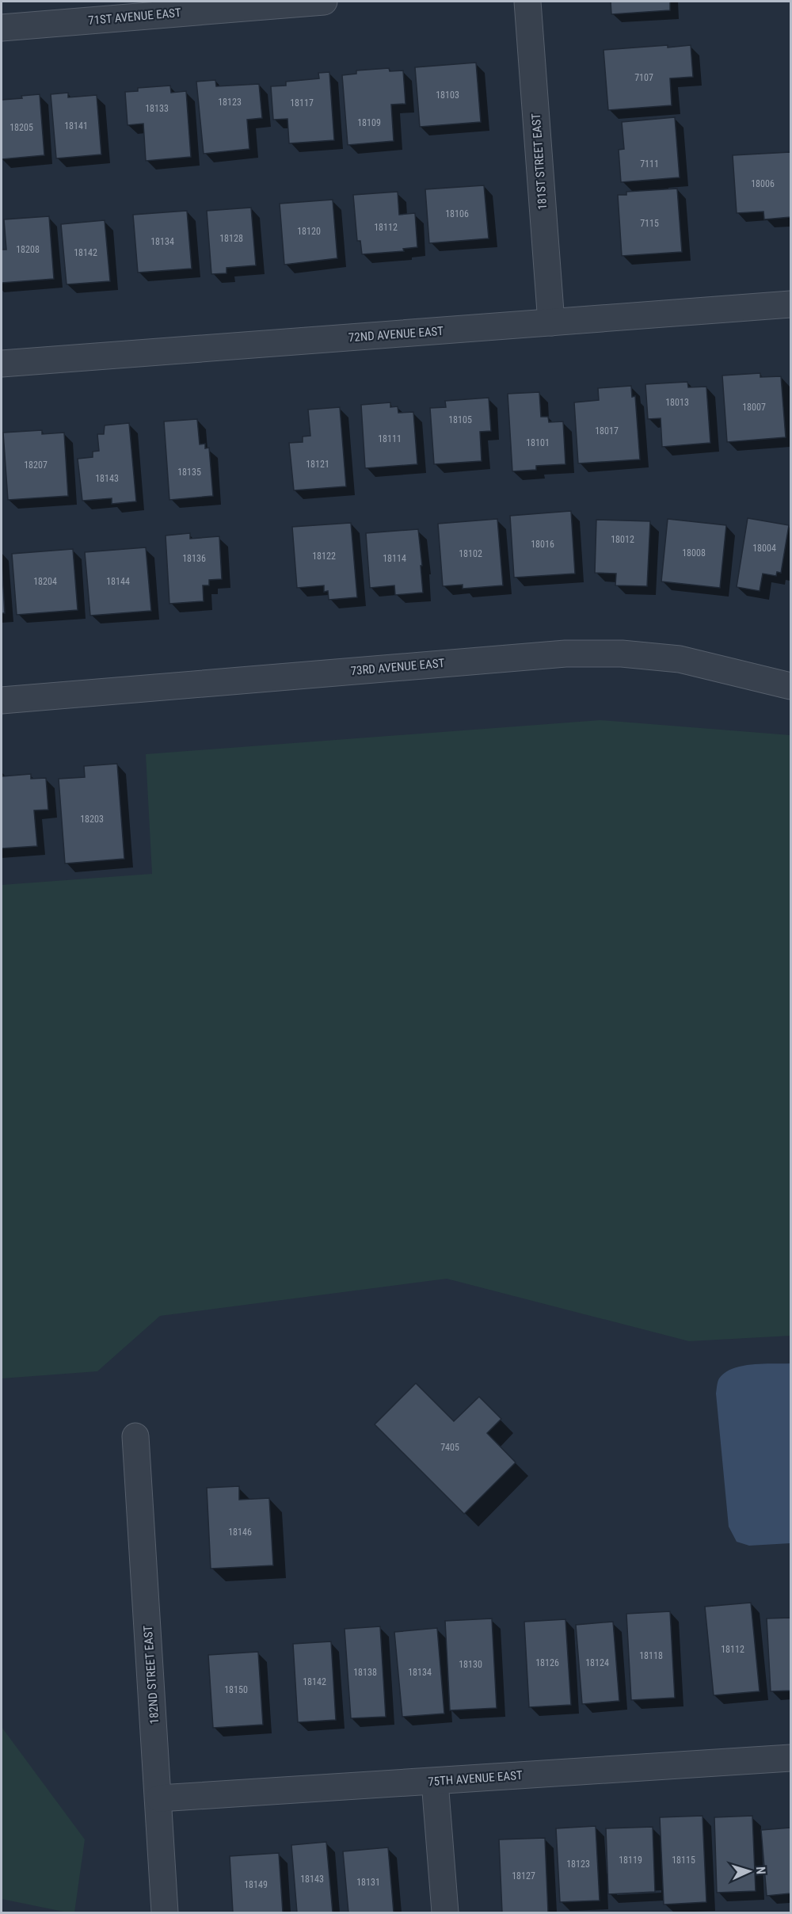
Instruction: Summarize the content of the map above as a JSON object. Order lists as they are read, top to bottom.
{
  "streets": {
    "street": [
      "71ST AVENUE EAST",
      "181ST STREET EAST",
      "72ND AVENUE EAST",
      "73RD AVENUE EAST",
      "182ND STREET EAST",
      "75TH AVENUE EAST"
    ]
  },
  "crossings": [
    ["181ST STREET EAST", "72ND AVENUE EAST"],
    ["182ND STREET EAST", "75TH AVENUE EAST"]
  ],
  "house_numbers": [
    "7107",
    "18103",
    "18123",
    "18117",
    "18133",
    "18109",
    "18141",
    "18205",
    "7111",
    "18006",
    "18106",
    "7115",
    "18112",
    "18120",
    "18128",
    "18134",
    "18208",
    "18142",
    "18013",
    "18007",
    "18105",
    "18017",
    "18111",
    "18101",
    "18121",
    "18207",
    "18135",
    "18143",
    "18012",
    "18016",
    "18004",
    "18008",
    "18102",
    "18122",
    "18136",
    "18114",
    "18204",
    "18144",
    "18203",
    "7405",
    "18146",
    "18112",
    "18118",
    "18126",
    "18124",
    "18130",
    "18138",
    "18134",
    "18142",
    "18150",
    "18119",
    "18115",
    "18123",
    "18127",
    "18143",
    "18131",
    "18149"
  ],
  "north": "right"
}
